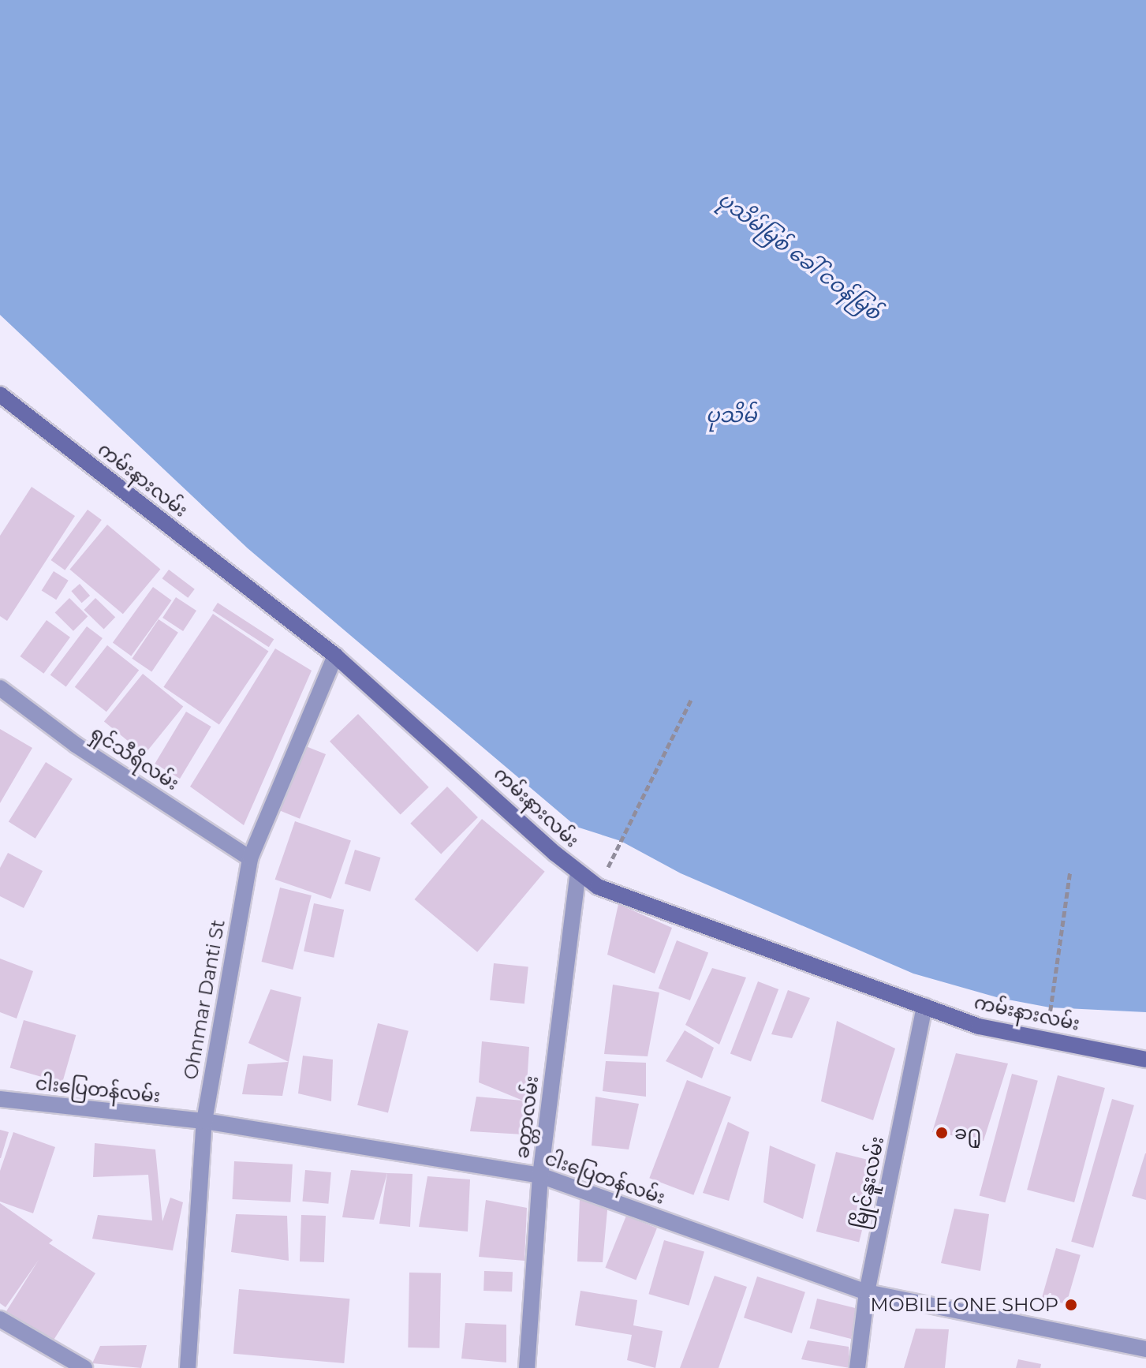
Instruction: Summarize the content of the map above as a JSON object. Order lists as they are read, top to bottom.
{
  "streets": {
    "street": [
      "ကမ်းနားလမ်း",
      "ရှင်သီရိလမ်း",
      "Ohnmar Danti St",
      "ငါးပြေတန်လမ်း",
      "ခတ္တာလမ်း",
      "မြိုင်နူးလမ်း"
    ]
  },
  "crossings": [
    ["ကမ်းနားလမ်း", "Ohnmar Danti St"],
    ["ကမ်းနားလမ်း", "ခတ္တာလမ်း"],
    ["ကမ်းနားလမ်း", "မြိုင်နူးလမ်း"],
    ["ရှင်သီရိလမ်း", "Ohnmar Danti St"],
    ["Ohnmar Danti St", "ငါးပြေတန်လမ်း"],
    ["ငါးပြေတန်လမ်း", "ခတ္တာလမ်း"],
    ["ငါးပြေတန်လမ်း", "မြိုင်နူးလမ်း"]
  ],
  "water": ["ပုသိမ်မြစ် ခေါ် ငဝန်မြစ်", "ပုသိမ်"],
  "places": ["ခ႐ု", "MOBILE ONE SHOP"]
}
